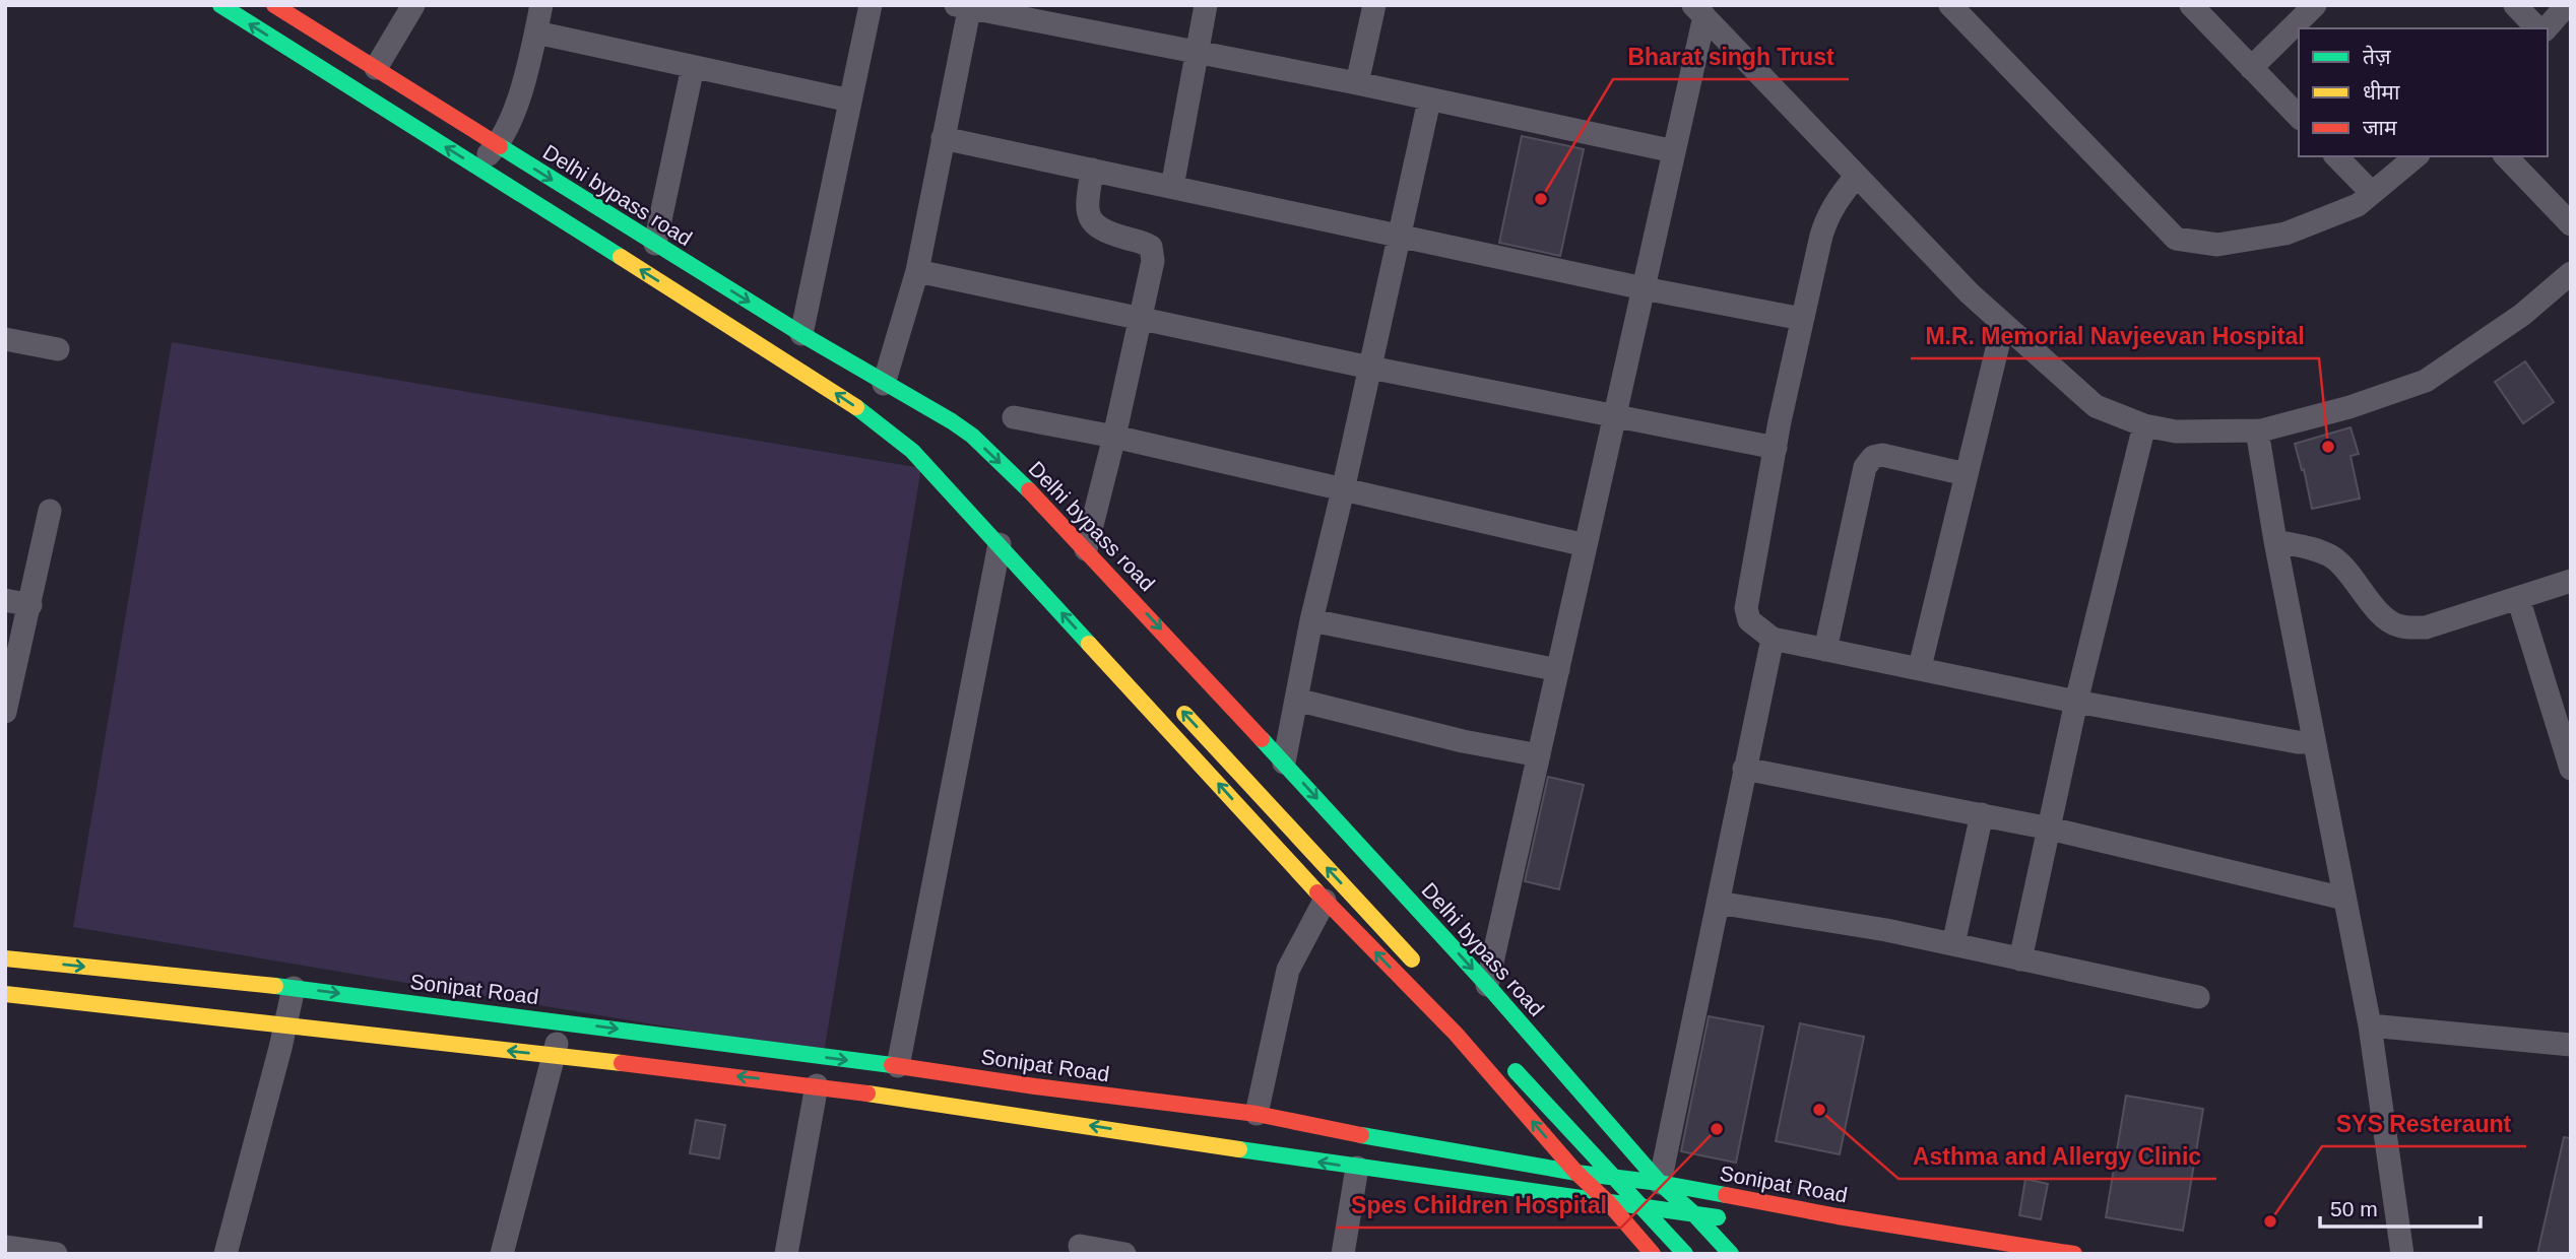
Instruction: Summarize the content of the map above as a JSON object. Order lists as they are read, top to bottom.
{
  "streets": {
    "main road": ["Delhi bypass road", "Sonipat Road"]
  },
  "crossings": [
    ["Delhi bypass road", "Sonipat Road"]
  ],
  "places": [
    "Bharat singh Trust",
    "M.R. Memorial Navjeevan Hospital",
    "Asthma and Allergy Clinic",
    "Spes Children Hospital",
    "SYS Resteraunt"
  ],
  "legend": ["तेज़", "धीमा", "जाम"],
  "scale_bar": "50 m"
}
